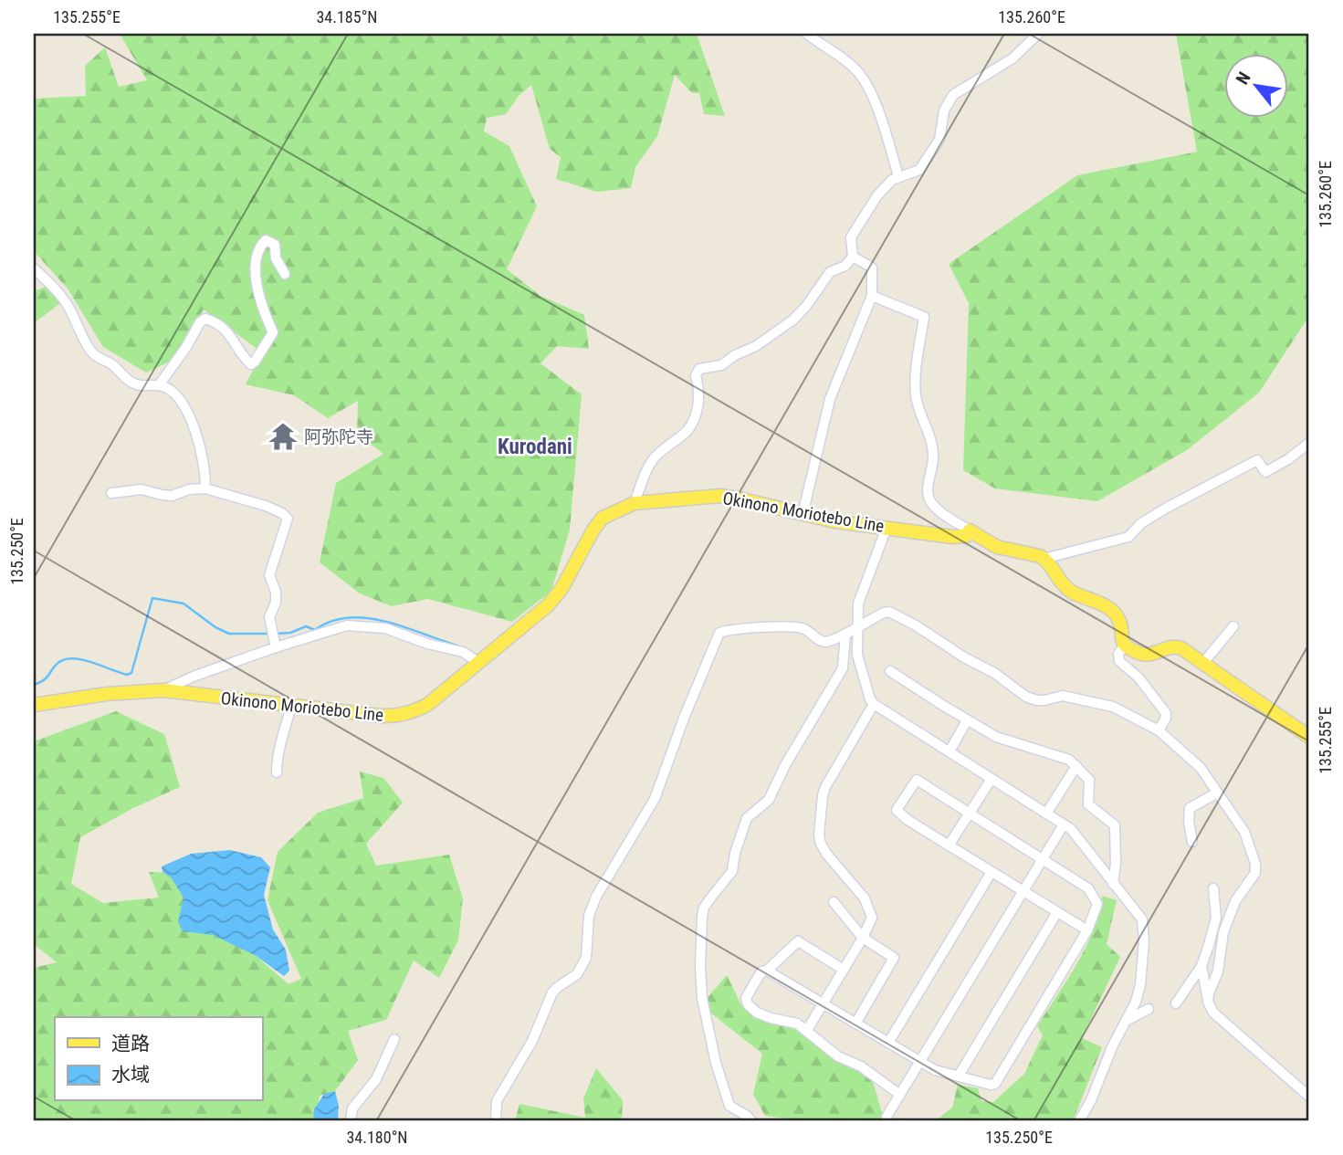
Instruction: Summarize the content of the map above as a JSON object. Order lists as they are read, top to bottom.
{
  "streets": {
    "main road": ["Okinono Moriotebo Line"]
  },
  "districts": ["Kurodani"],
  "places": {
    "temple": ["阿弥陀寺"]
  },
  "legend": ["道路", "水域"],
  "north": "top left",
  "coordinates": [
    "135.255°E",
    "34.185°N",
    "135.260°E",
    "135.250°E",
    "34.180°N"
  ]
}
